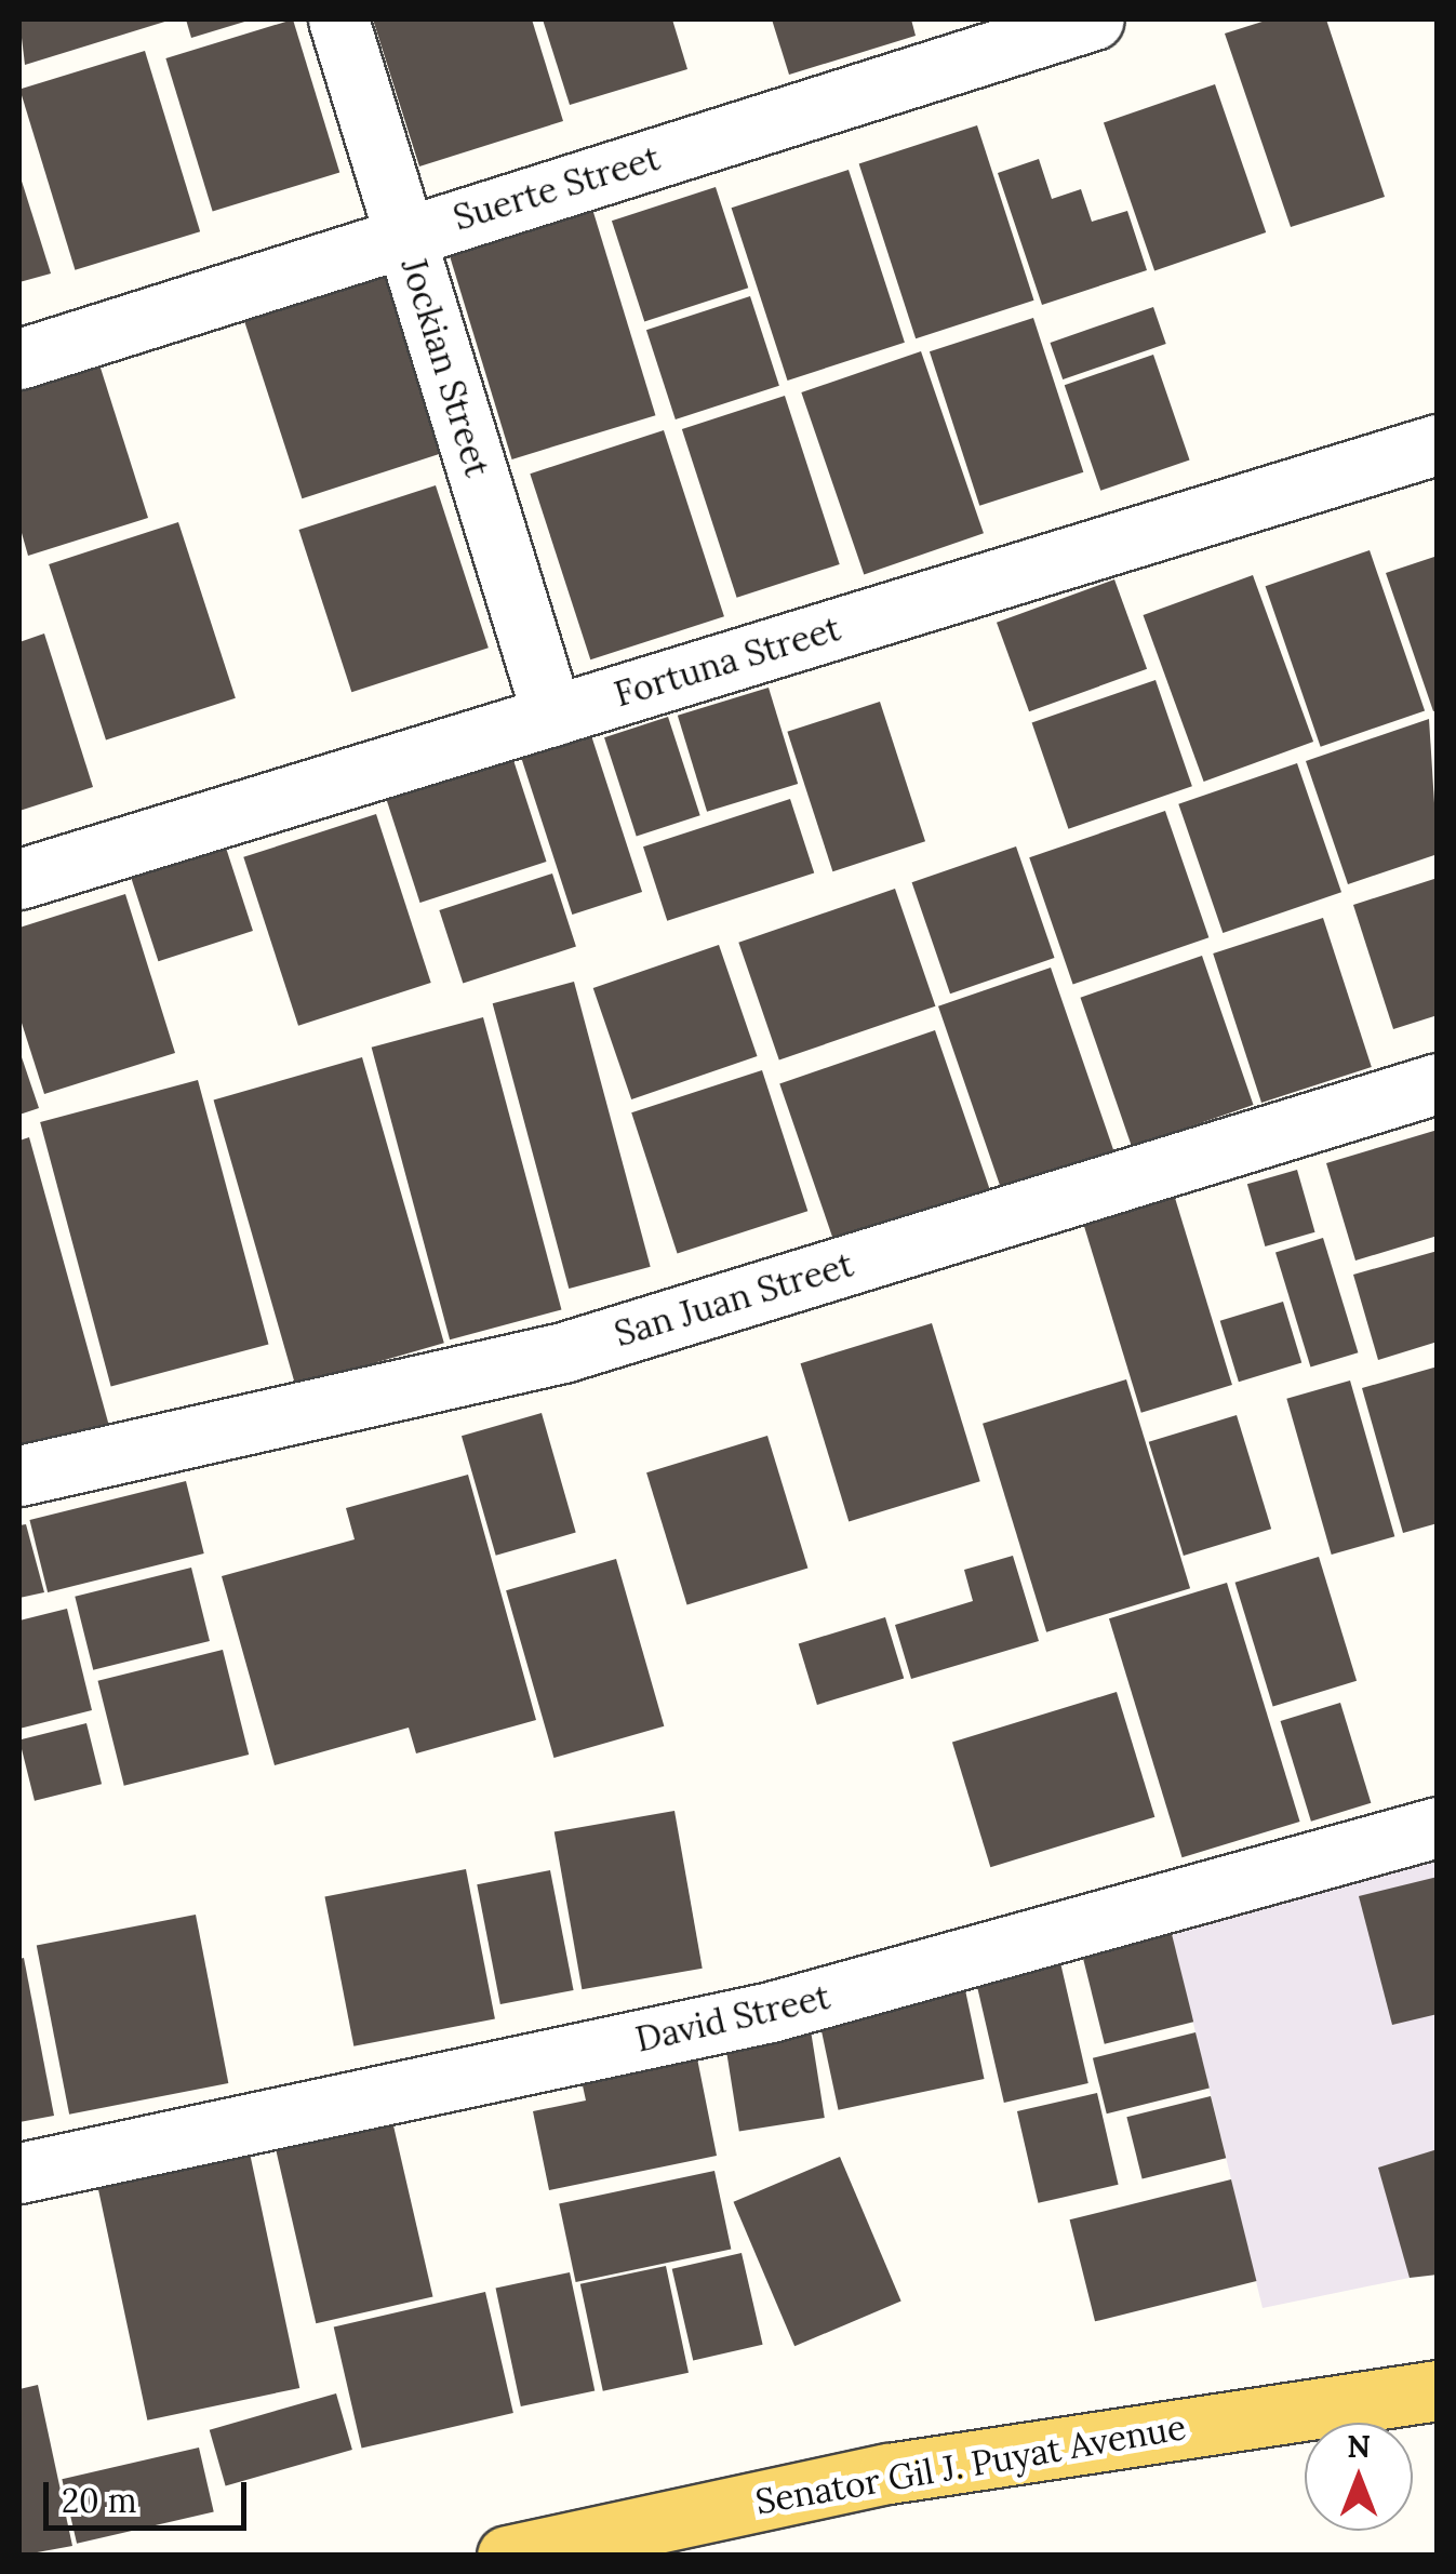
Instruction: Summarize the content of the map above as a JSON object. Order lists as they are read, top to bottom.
{
  "streets": {
    "main road": ["Senator Gil J. Puyat Avenue"],
    "street": [
      "Suerte Street",
      "Jockian Street",
      "Fortuna Street",
      "San Juan Street",
      "David Street"
    ]
  },
  "crossings": [
    ["Suerte Street", "Jockian Street"],
    ["Jockian Street", "Fortuna Street"]
  ],
  "scale_bar": "20 m",
  "north": "top"
}
